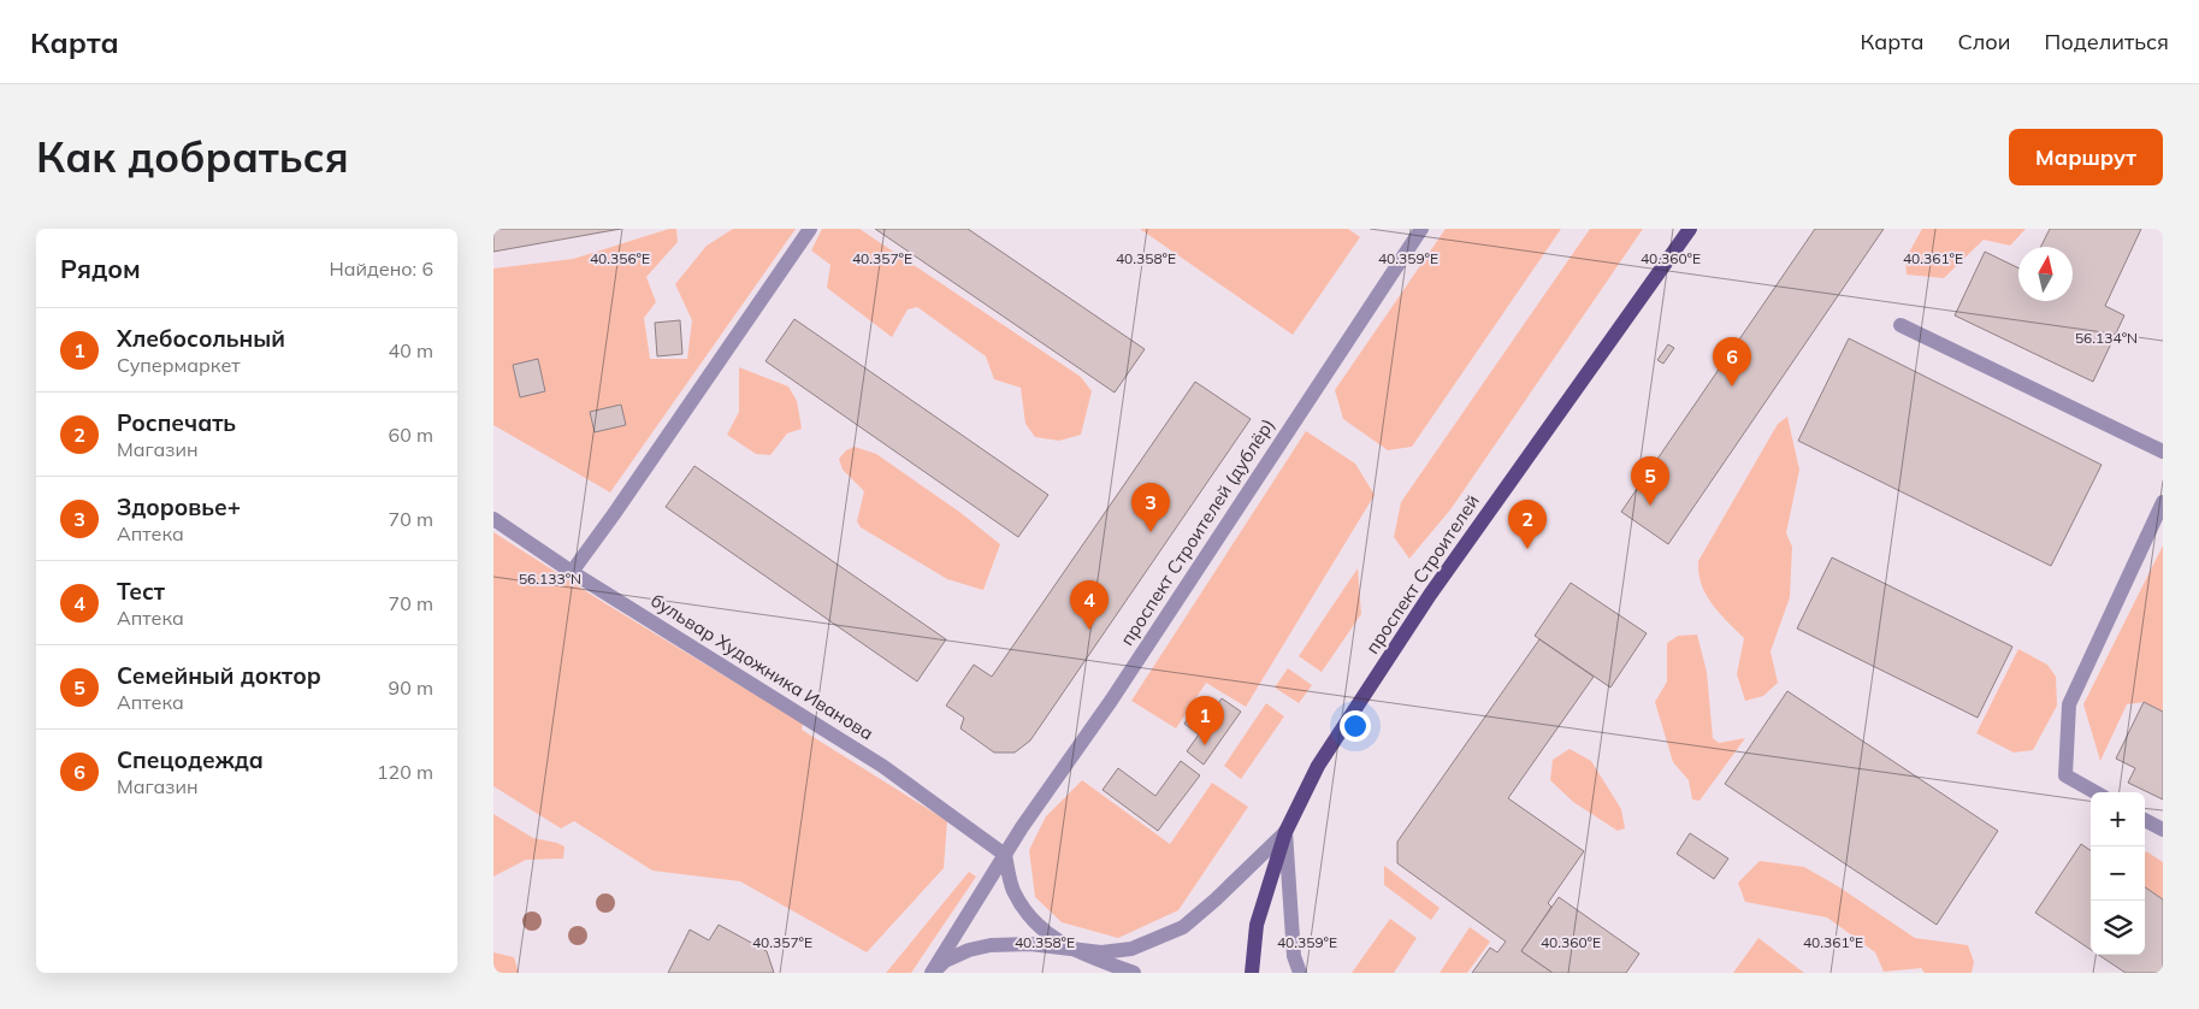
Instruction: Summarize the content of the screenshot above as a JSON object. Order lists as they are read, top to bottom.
{
  "streets": {
    "main road": ["проспект Строителей"],
    "street": ["проспект Строителей (дублёр)", "бульвар Художника Иванова"]
  },
  "crossings": [
    ["проспект Строителей (дублёр)", "бульвар Художника Иванова"]
  ],
  "north": "top",
  "page": {
    "header": "Карта",
    "nav": ["Карта", "Слои", "Поделиться"],
    "buttons": "Маршрут",
    "title": "Как добраться",
    "heading": ["Рядом", "Найдено: 6"],
    "list": [
      {
        "mark": "1",
        "name": "Хлебосольный",
        "note": "Супермаркет",
        "value": "40 m"
      },
      {
        "mark": "2",
        "name": "Роспечать",
        "note": "Магазин",
        "value": "60 m"
      },
      {
        "mark": "3",
        "name": "Здоровье+",
        "note": "Аптека",
        "value": "70 m"
      },
      {
        "mark": "4",
        "name": "Тест",
        "note": "Аптека",
        "value": "70 m"
      },
      {
        "mark": "5",
        "name": "Семейный доктор",
        "note": "Аптека",
        "value": "90 m"
      },
      {
        "mark": "6",
        "name": "Спецодежда",
        "note": "Магазин",
        "value": "120 m"
      }
    ],
    "pins": [
      "6",
      "5",
      "3",
      "2",
      "4",
      "1"
    ],
    "map_buttons": ["+", "−"]
  },
  "coordinates": [
    "40.356°E",
    "40.357°E",
    "40.358°E",
    "40.359°E",
    "40.360°E",
    "40.361°E",
    "56.134°N",
    "56.133°N"
  ]
}
